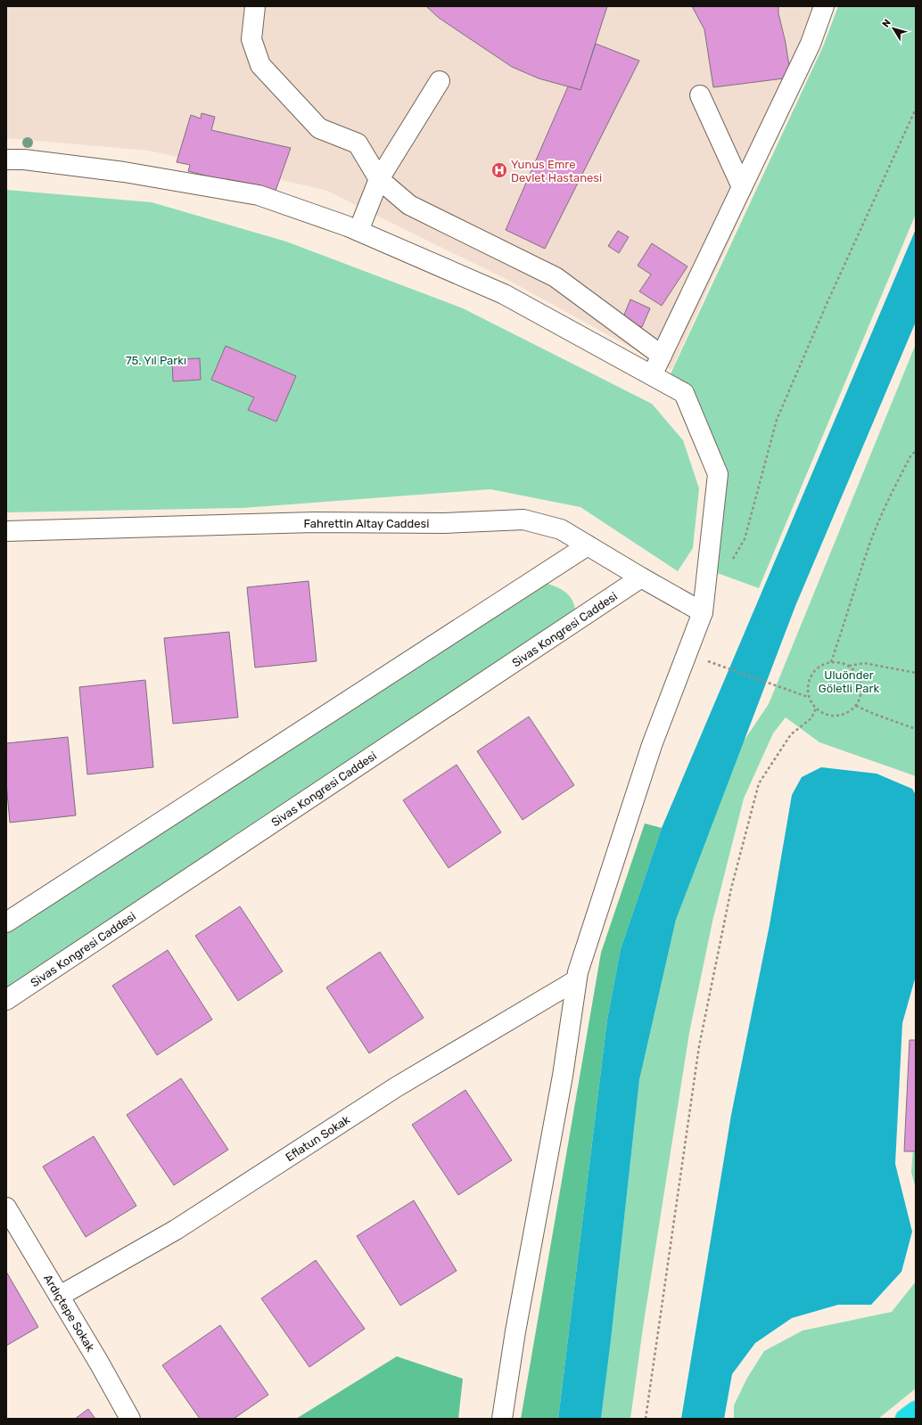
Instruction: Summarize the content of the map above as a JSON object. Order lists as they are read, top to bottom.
{
  "streets": {
    "street": [
      "Fahrettin Altay Caddesi",
      "Sivas Kongresi Caddesi",
      "Eflatun Sokak",
      "Ardıçtepe Sokak"
    ]
  },
  "crossings": [
    ["Fahrettin Altay Caddesi", "Sivas Kongresi Caddesi"],
    ["Eflatun Sokak", "Ardıçtepe Sokak"]
  ],
  "parks": ["75. Yıl Parkı", "Uluönder Göletli Park"],
  "places": {
    "hospital": ["Yunus Emre Devlet Hastanesi"]
  },
  "north": "top left"
}
